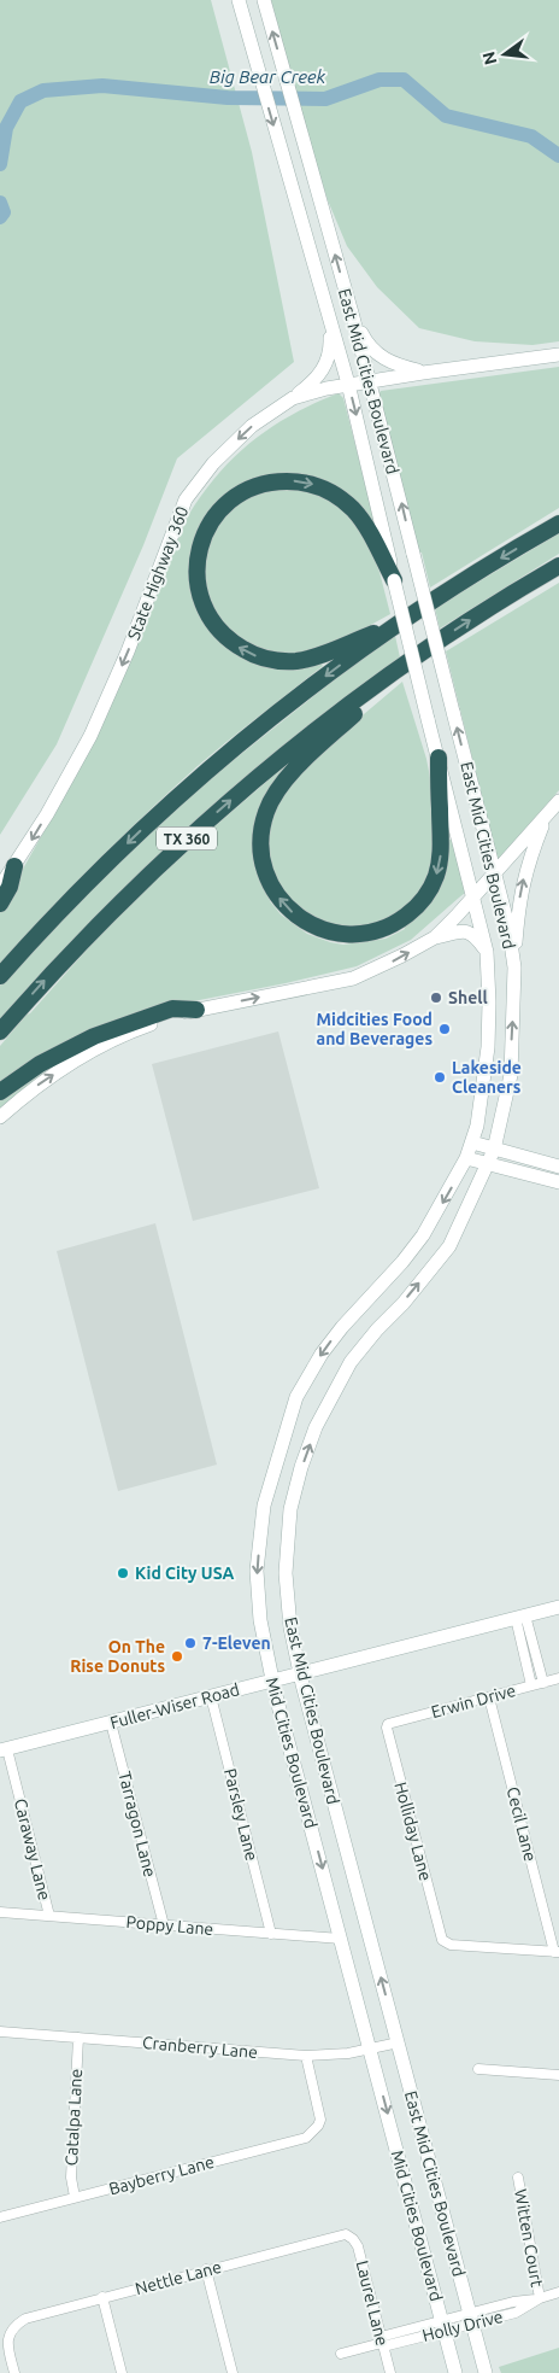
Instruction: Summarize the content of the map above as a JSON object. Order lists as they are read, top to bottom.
{
  "streets": {
    "highway": ["TX 360"],
    "main road": [
      "East Mid Cities Boulevard",
      "State Highway 360",
      "Fuller-Wiser Road",
      "Mid Cities Boulevard"
    ],
    "street": [
      "Erwin Drive",
      "Parsley Lane",
      "Tarragon Lane",
      "Cecil Lane",
      "Holliday Lane",
      "Caraway Lane",
      "Poppy Lane",
      "Cranberry Lane",
      "Catalpa Lane",
      "Bayberry Lane",
      "Witten Court",
      "Nettle Lane",
      "Laurel Lane",
      "Holly Drive"
    ]
  },
  "crossings": [
    ["East Mid Cities Boulevard", "State Highway 360"],
    ["East Mid Cities Boulevard", "Fuller-Wiser Road"],
    ["East Mid Cities Boulevard", "Mid Cities Boulevard"],
    ["East Mid Cities Boulevard", "Cranberry Lane"],
    ["East Mid Cities Boulevard", "Holly Drive"],
    ["Erwin Drive", "Cecil Lane"],
    ["Erwin Drive", "Holliday Lane"],
    ["Fuller-Wiser Road", "Mid Cities Boulevard"],
    ["Fuller-Wiser Road", "Parsley Lane"],
    ["Fuller-Wiser Road", "Tarragon Lane"],
    ["Fuller-Wiser Road", "Caraway Lane"],
    ["Mid Cities Boulevard", "Poppy Lane"],
    ["Mid Cities Boulevard", "Cranberry Lane"],
    ["Mid Cities Boulevard", "Holly Drive"],
    ["Parsley Lane", "Poppy Lane"],
    ["Tarragon Lane", "Poppy Lane"],
    ["Cecil Lane", "Holliday Lane"],
    ["Caraway Lane", "Poppy Lane"],
    ["Cranberry Lane", "Catalpa Lane"],
    ["Cranberry Lane", "Bayberry Lane"],
    ["Catalpa Lane", "Bayberry Lane"],
    ["Witten Court", "Holly Drive"],
    ["Nettle Lane", "Laurel Lane"],
    ["Laurel Lane", "Holly Drive"]
  ],
  "one_way": ["State Highway 360", "Mid Cities Boulevard"],
  "water": ["Big Bear Creek"],
  "places": [
    "Shell",
    "Midcities Food and Beverages",
    "Lakeside Cleaners",
    "Kid City USA",
    "7-Eleven",
    "On The Rise Donuts"
  ],
  "north": "left"
}
